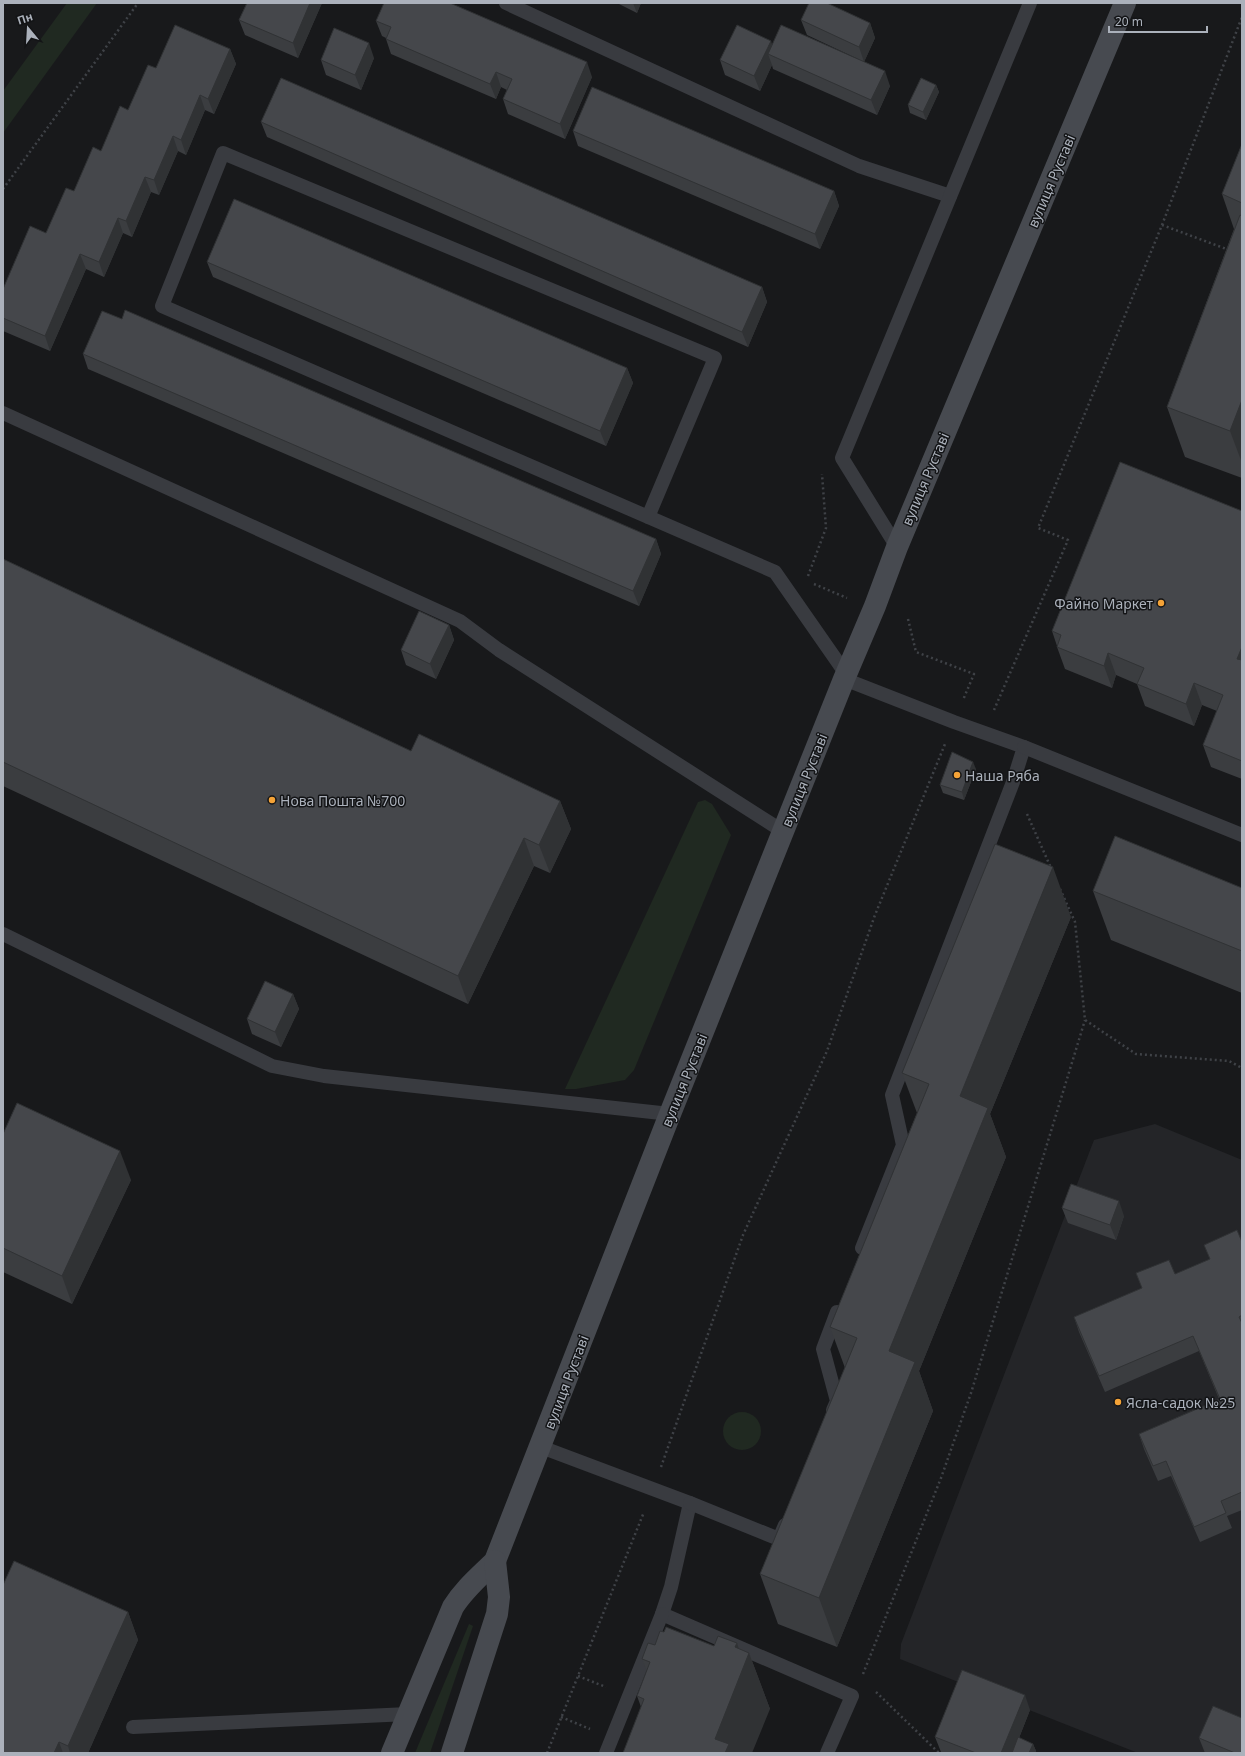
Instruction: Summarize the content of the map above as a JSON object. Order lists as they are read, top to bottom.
{
  "streets": {
    "main road": ["вулиця Руставі"]
  },
  "places": [
    "Файно Маркет",
    "Наша Ряба",
    "Нова Пошта №700",
    "Ясла-садок №25"
  ],
  "scale_bar": "20 m",
  "north": "top"
}
